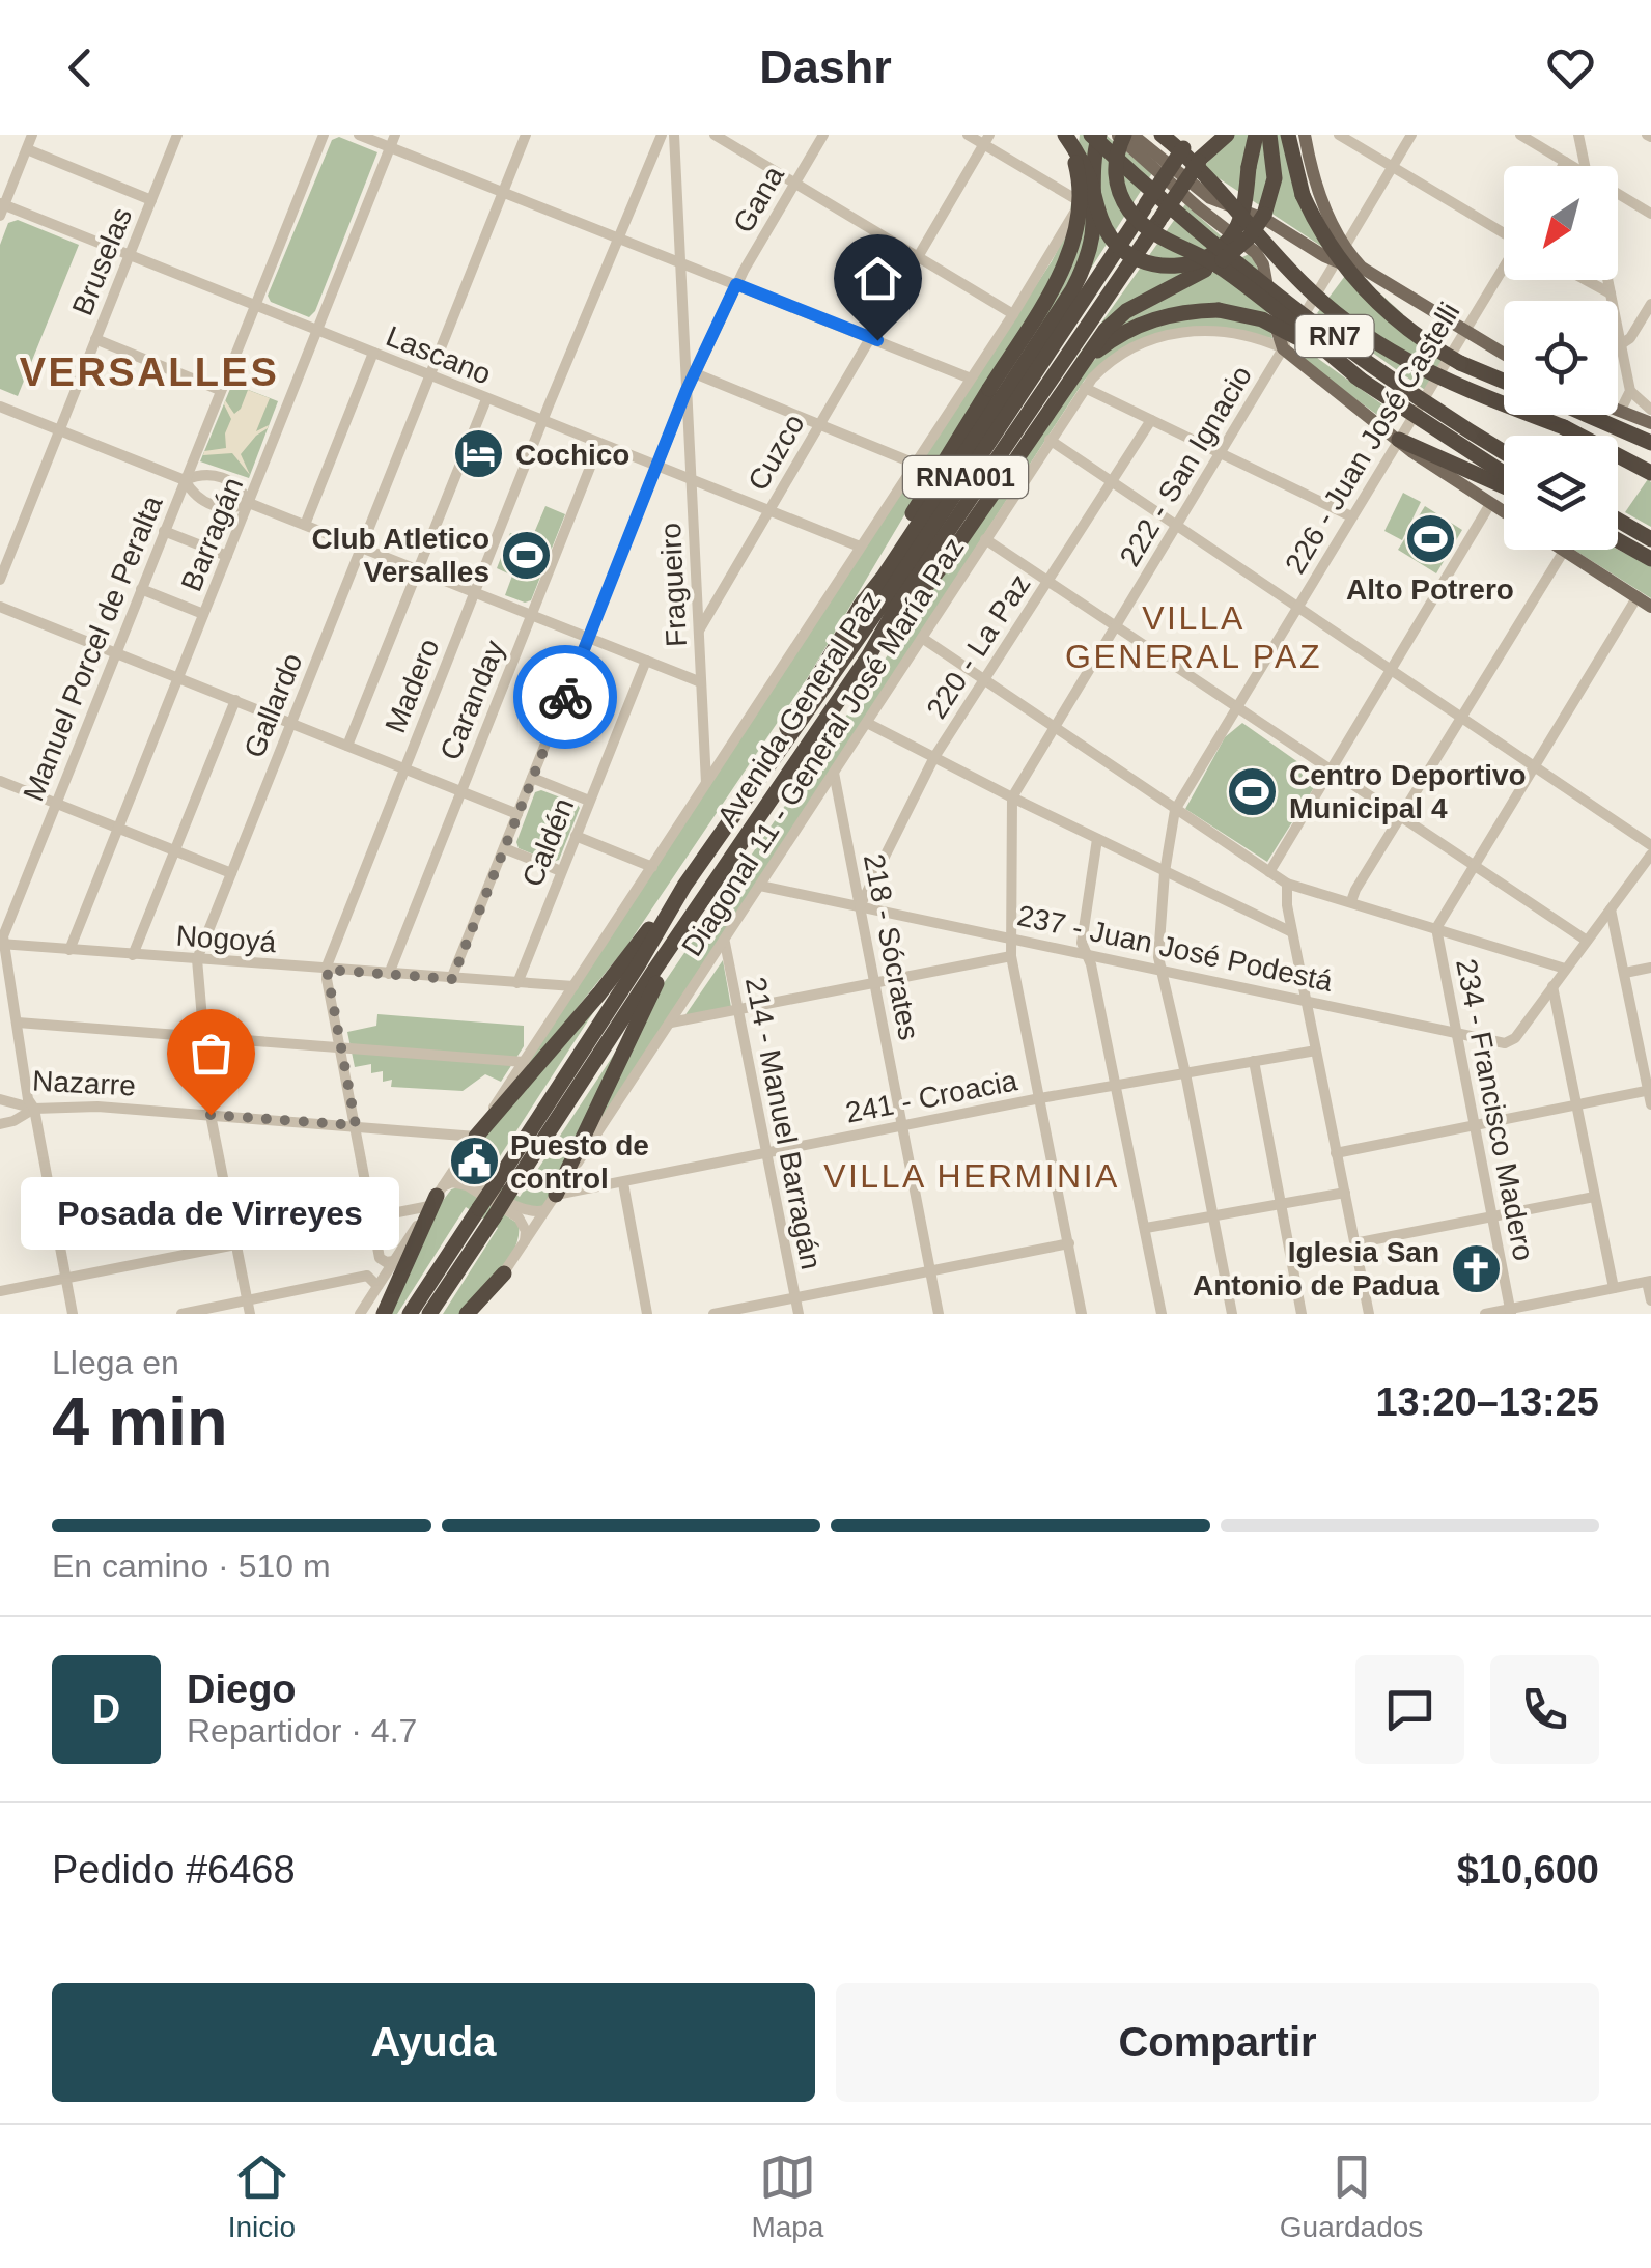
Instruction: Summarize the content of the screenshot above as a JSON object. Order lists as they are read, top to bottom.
{
  "streets": {
    "highway": ["RN7", "RNA001", "Avenida General Paz"],
    "street": [
      "Gana",
      "Bruselas",
      "Lascano",
      "226 - Juan José Castelli",
      "Cuzco",
      "222 - San Ignacio",
      "Barragán",
      "Fragueiro",
      "220 - La Paz",
      "Manuel Porcel de Peralta",
      "Madero",
      "Caranday",
      "Gallardo",
      "Diagonal 11 - General José María Paz",
      "Caldén",
      "Nogoyá",
      "218 - Sócrates",
      "237 - Juan José Podestá",
      "Nazarre",
      "241 - Croacia",
      "234 - Francisco Madero",
      "214 - Manuel Barragán"
    ]
  },
  "crossings": [
    ["Gana", "Fragueiro"],
    ["Bruselas", "Lascano"],
    ["RN7", "Avenida General Paz"],
    ["Lascano", "Cuzco"],
    ["Lascano", "Barragán"],
    ["Lascano", "Fragueiro"],
    ["Lascano", "Manuel Porcel de Peralta"],
    ["Lascano", "Madero"],
    ["Lascano", "Caranday"],
    ["Lascano", "Gallardo"],
    ["Lascano", "Avenida General Paz"],
    ["226 - Juan José Castelli", "237 - Juan José Podestá"],
    ["226 - Juan José Castelli", "241 - Croacia"],
    ["Cuzco", "Fragueiro"],
    ["222 - San Ignacio", "Diagonal 11 - General José María Paz"],
    ["Barragán", "Nogoyá"],
    ["Fragueiro", "Avenida General Paz"],
    ["220 - La Paz", "218 - Sócrates"],
    ["220 - La Paz", "237 - Juan José Podestá"],
    ["Manuel Porcel de Peralta", "Nogoyá"],
    ["Madero", "Nogoyá"],
    ["Caranday", "Nogoyá"],
    ["Gallardo", "Nogoyá"],
    ["Gallardo", "Nazarre"],
    ["Avenida General Paz", "Nogoyá"],
    ["Avenida General Paz", "Nazarre"],
    ["Diagonal 11 - General José María Paz", "218 - Sócrates"],
    ["Diagonal 11 - General José María Paz", "237 - Juan José Podestá"],
    ["Diagonal 11 - General José María Paz", "241 - Croacia"],
    ["Diagonal 11 - General José María Paz", "214 - Manuel Barragán"],
    ["Caldén", "Nogoyá"],
    ["218 - Sócrates", "237 - Juan José Podestá"],
    ["218 - Sócrates", "241 - Croacia"],
    ["237 - Juan José Podestá", "234 - Francisco Madero"],
    ["241 - Croacia", "214 - Manuel Barragán"]
  ],
  "districts": ["VERSALLES", "VILLA GENERAL PAZ", "VILLA HERMINIA"],
  "places": {
    "hotel": ["Cochico"],
    "sports": ["Alto Potrero", "Club Atletico Versalles", "Centro Deportivo Municipal 4"],
    "other": ["Posada de Virreyes"],
    "public building": ["Puesto de control"],
    "church": ["Iglesia San Antonio de Padua"]
  },
  "north": "bottom left",
  "page": {
    "header": "Dashr",
    "bubble": "Posada de Virreyes",
    "heading": ["4 min", "Llega en", "13:20–13:25"],
    "panel": [
      "Diego",
      "Repartidor · 4.7",
      "Pedido #6468",
      "$10,600"
    ],
    "bar": "En camino · 510 m",
    "round": "D",
    "buttons": ["Ayuda", "Compartir"],
    "tabs": ["Inicio", "Mapa", "Guardados"]
  }
}
